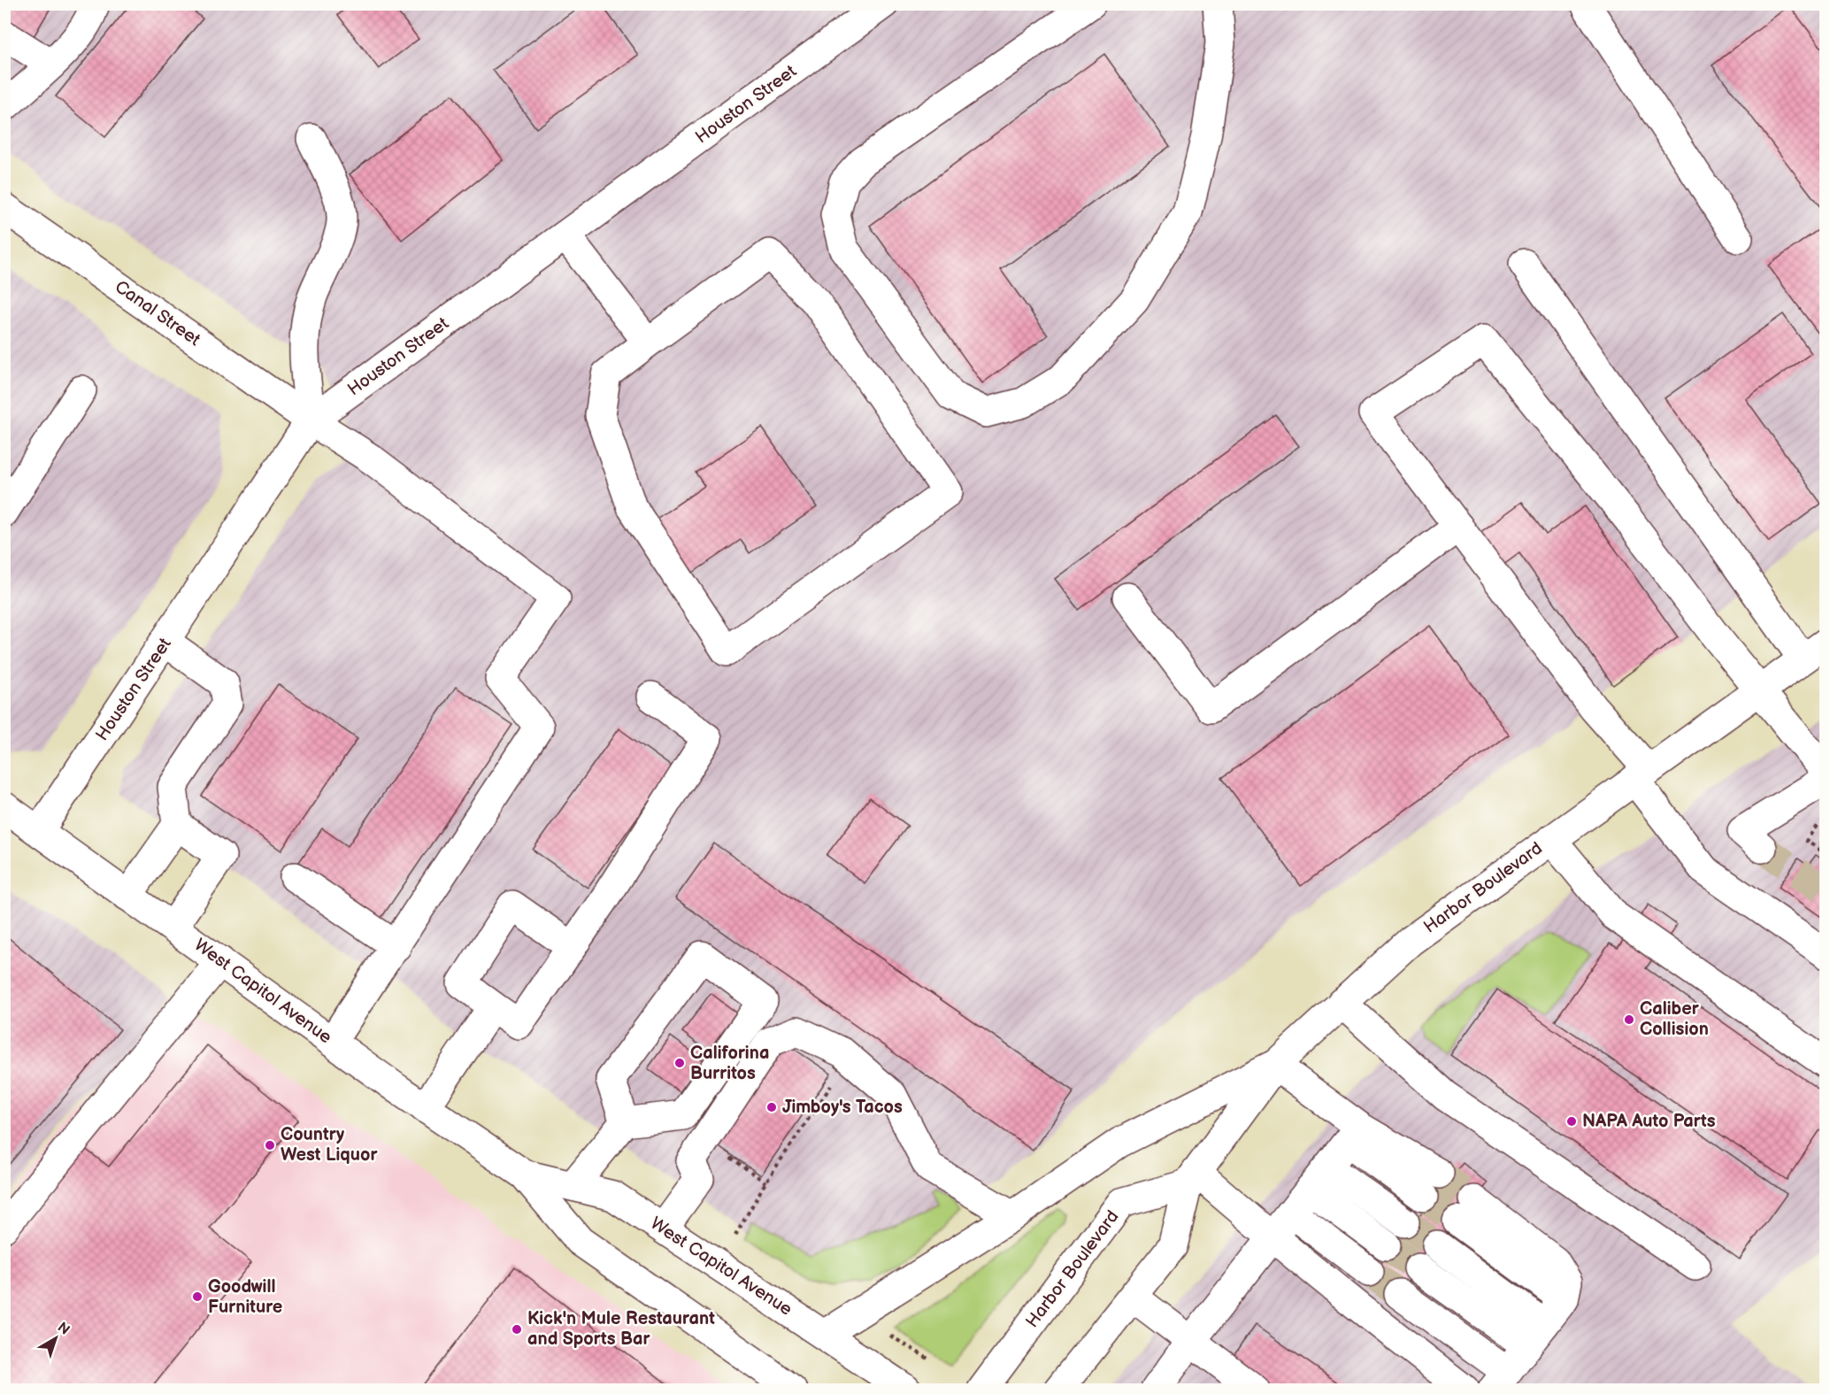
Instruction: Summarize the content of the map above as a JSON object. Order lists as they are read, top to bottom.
{
  "streets": {
    "main road": [
      "Houston Street",
      "Canal Street",
      "Harbor Boulevard",
      "West Capitol Avenue"
    ]
  },
  "crossings": [
    ["Houston Street", "Canal Street"],
    ["Houston Street", "West Capitol Avenue"]
  ],
  "places": [
    "Caliber Collision",
    "Califorina Burritos",
    "Jimboy's Tacos",
    "NAPA Auto Parts",
    "Country West Liquor",
    "Goodwill Furniture",
    "Kick'n Mule Restaurant and Sports Bar"
  ],
  "north": "top right"
}
